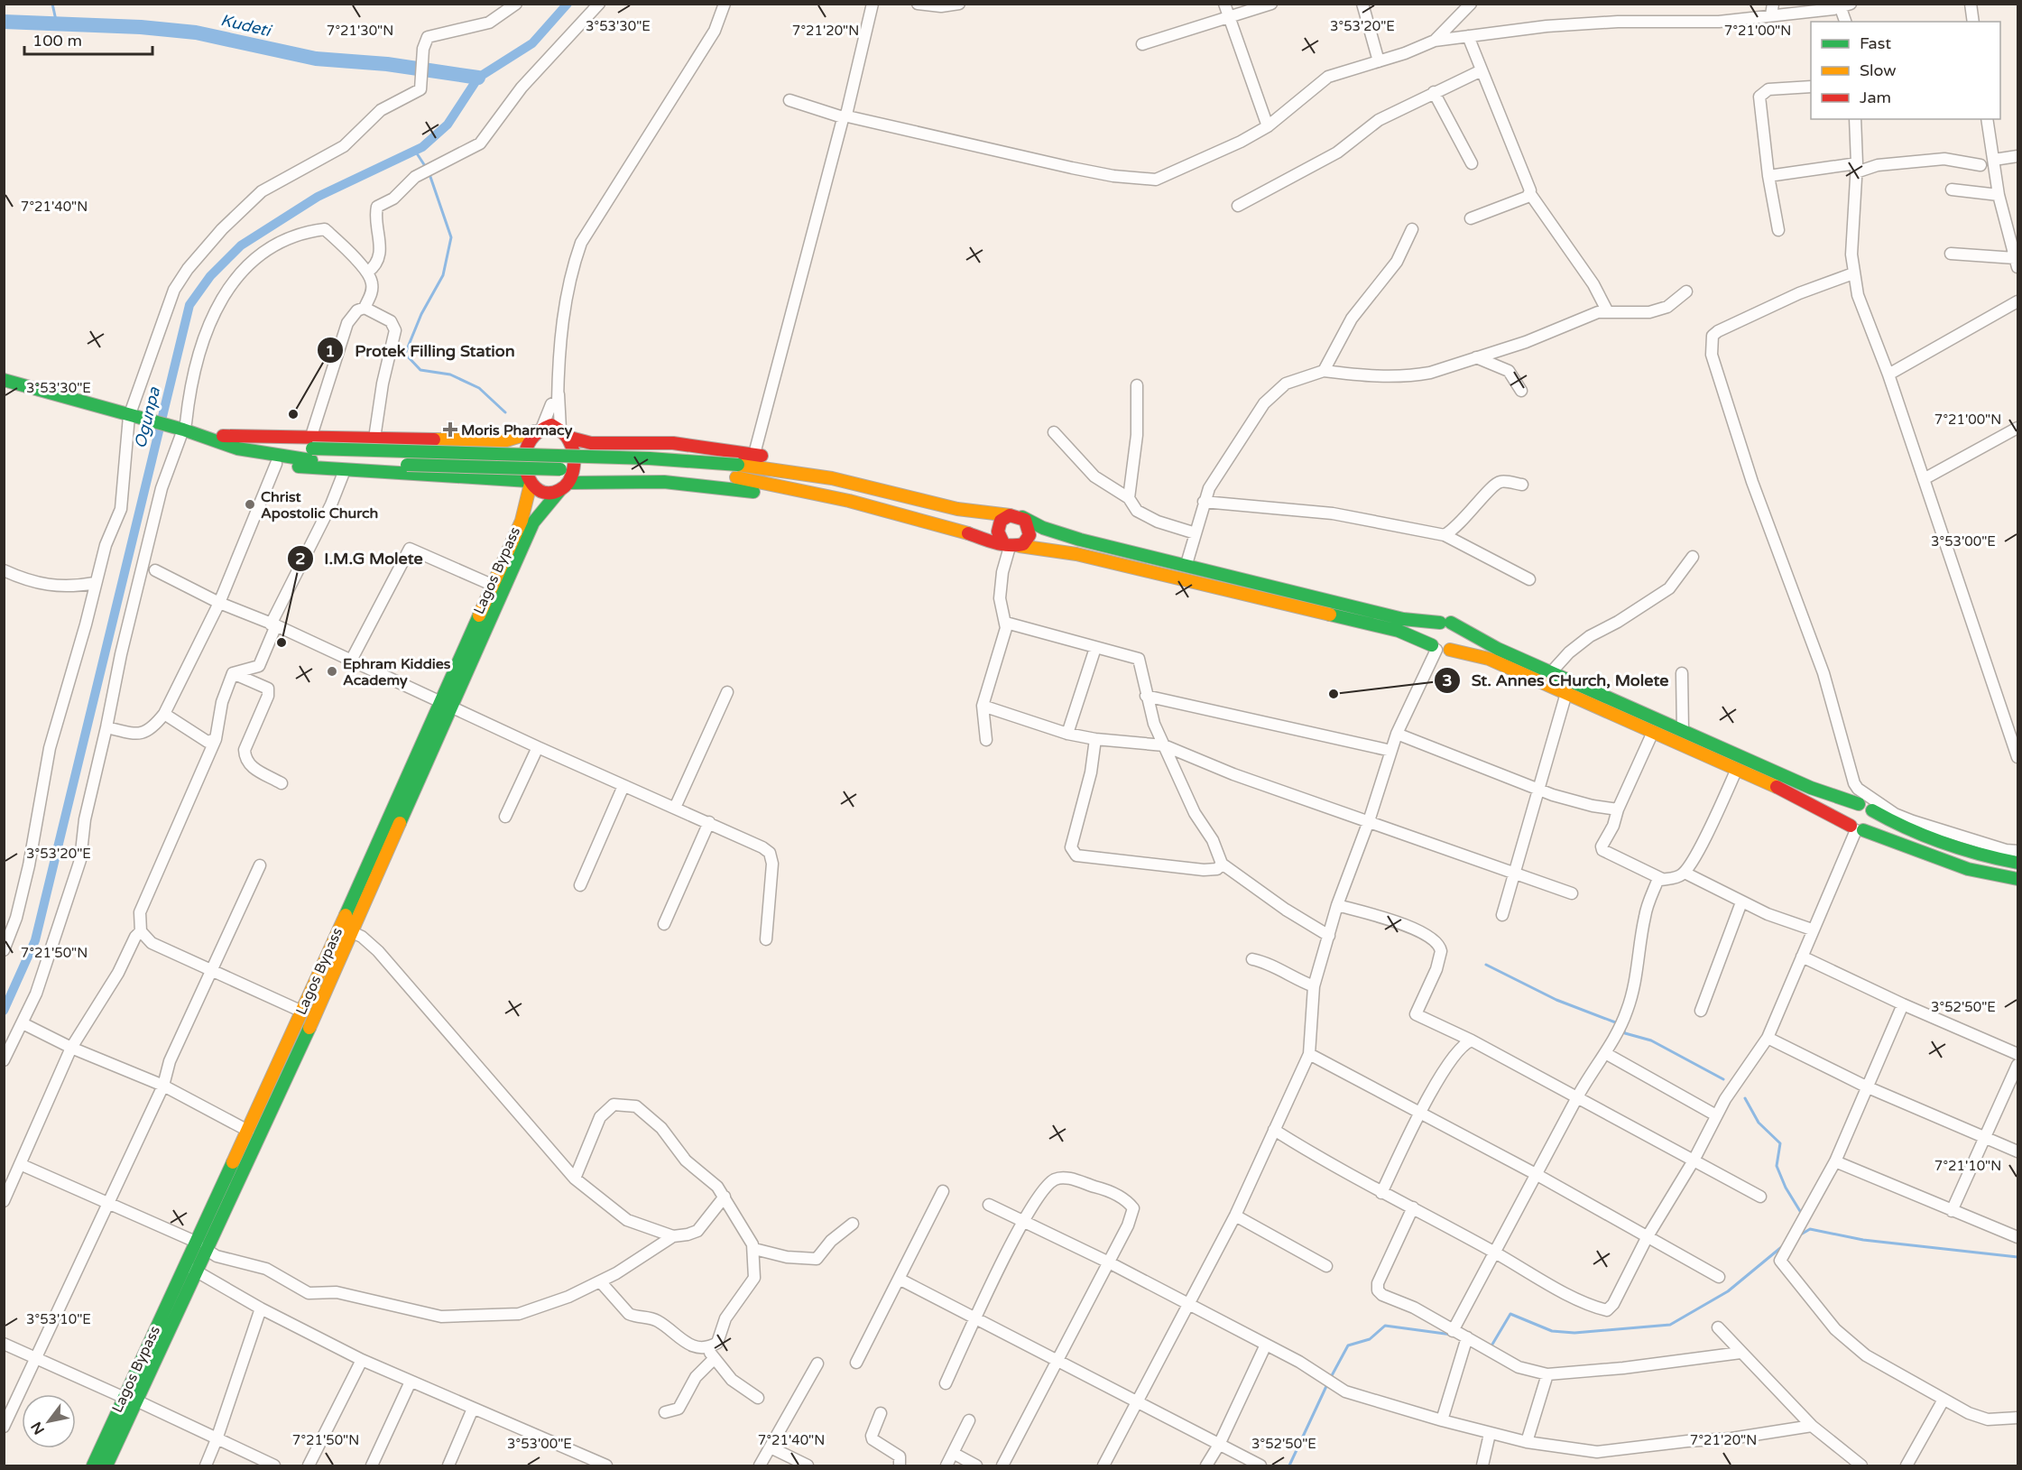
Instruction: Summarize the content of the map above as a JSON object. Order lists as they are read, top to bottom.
{
  "streets": {
    "main road": ["Lagos Bypass"]
  },
  "water": ["Kudeti", "Ogunpa"],
  "places": {
    "other": [
      "Protek Filling Station",
      "Christ Apostolic Church",
      "I.M.G Molete",
      "Ephram Kiddies Academy",
      "St. Annes CHurch, Molete"
    ],
    "health": ["Moris Pharmacy"]
  },
  "legend": ["Fast", "Slow", "Jam"],
  "scale_bar": "100 m",
  "north": "bottom left",
  "coordinates": [
    "3°53'30\"E",
    "3°53'20\"E",
    "7°21'20\"N",
    "7°21'00\"N",
    "7°21'30\"N",
    "7°21'40\"N",
    "3°53'00\"E",
    "7°21'50\"N",
    "3°52'50\"E",
    "7°21'10\"N",
    "3°53'10\"E"
  ]
}
